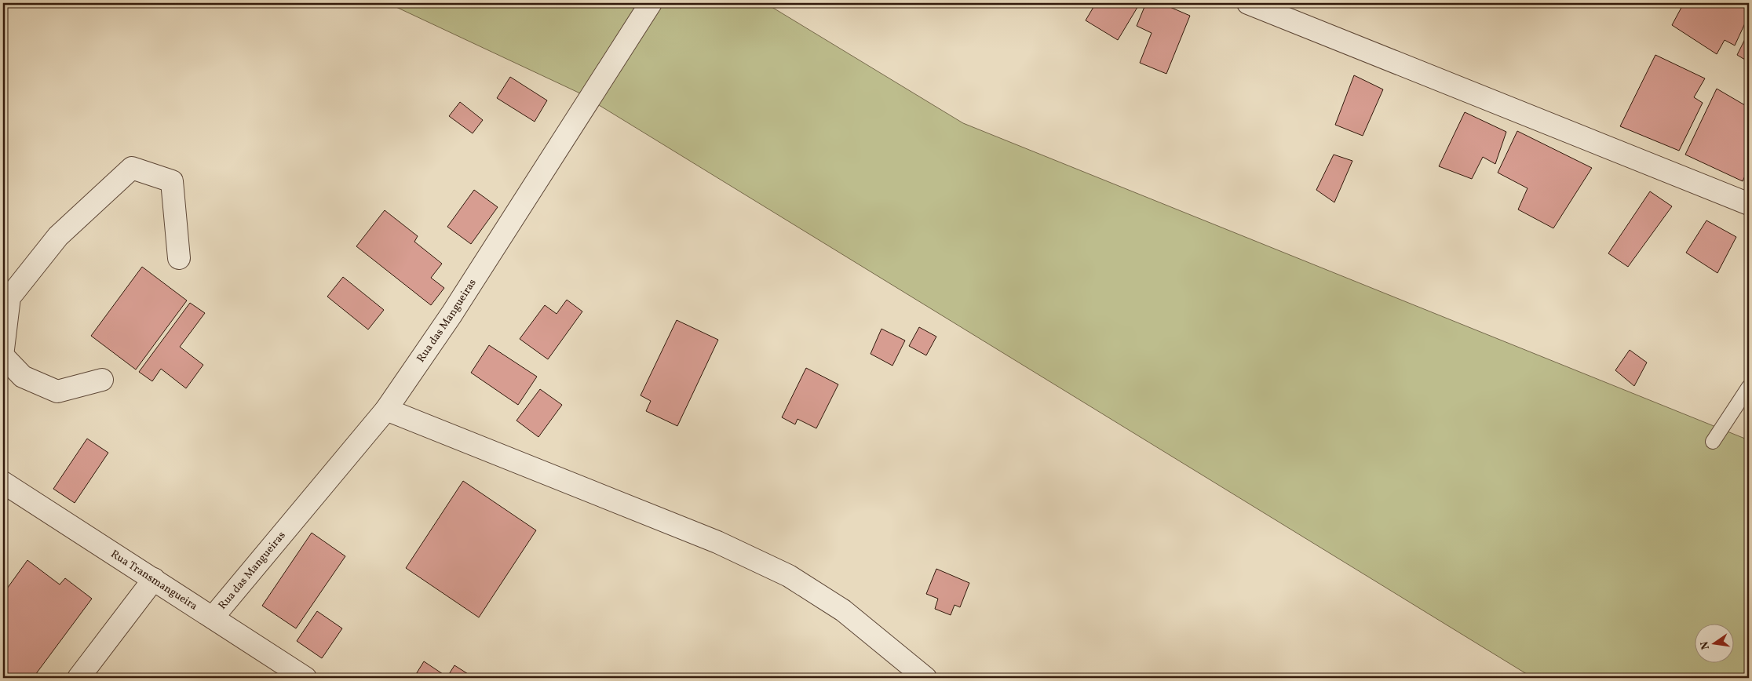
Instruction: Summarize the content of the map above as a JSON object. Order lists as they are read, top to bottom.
{
  "streets": {
    "street": ["Rua das Mangueiras", "Rua Transmangueira"]
  },
  "crossings": [
    ["Rua das Mangueiras", "Rua Transmangueira"]
  ],
  "north": "left"
}
